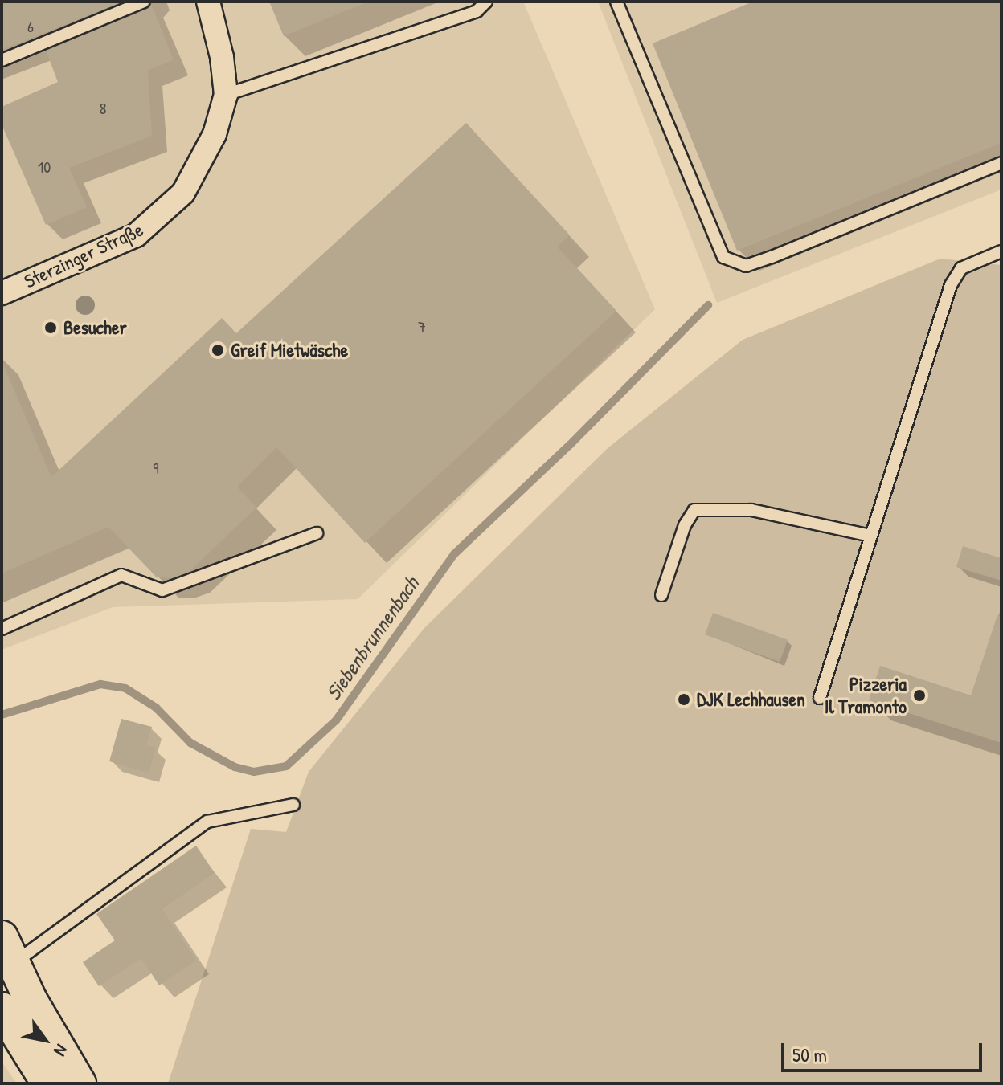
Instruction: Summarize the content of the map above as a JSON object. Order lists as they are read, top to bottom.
{
  "streets": {
    "street": ["Sterzinger Straße"]
  },
  "water": ["Siebenbrunnenbach"],
  "places": [
    "Besucher",
    "Greif Mietwäsche",
    "Pizzeria Il Tramonto",
    "DJK Lechhausen"
  ],
  "house_numbers": [
    "6",
    "8",
    "10",
    "7",
    "9"
  ],
  "scale_bar": "50 m",
  "north": "bottom right"
}
